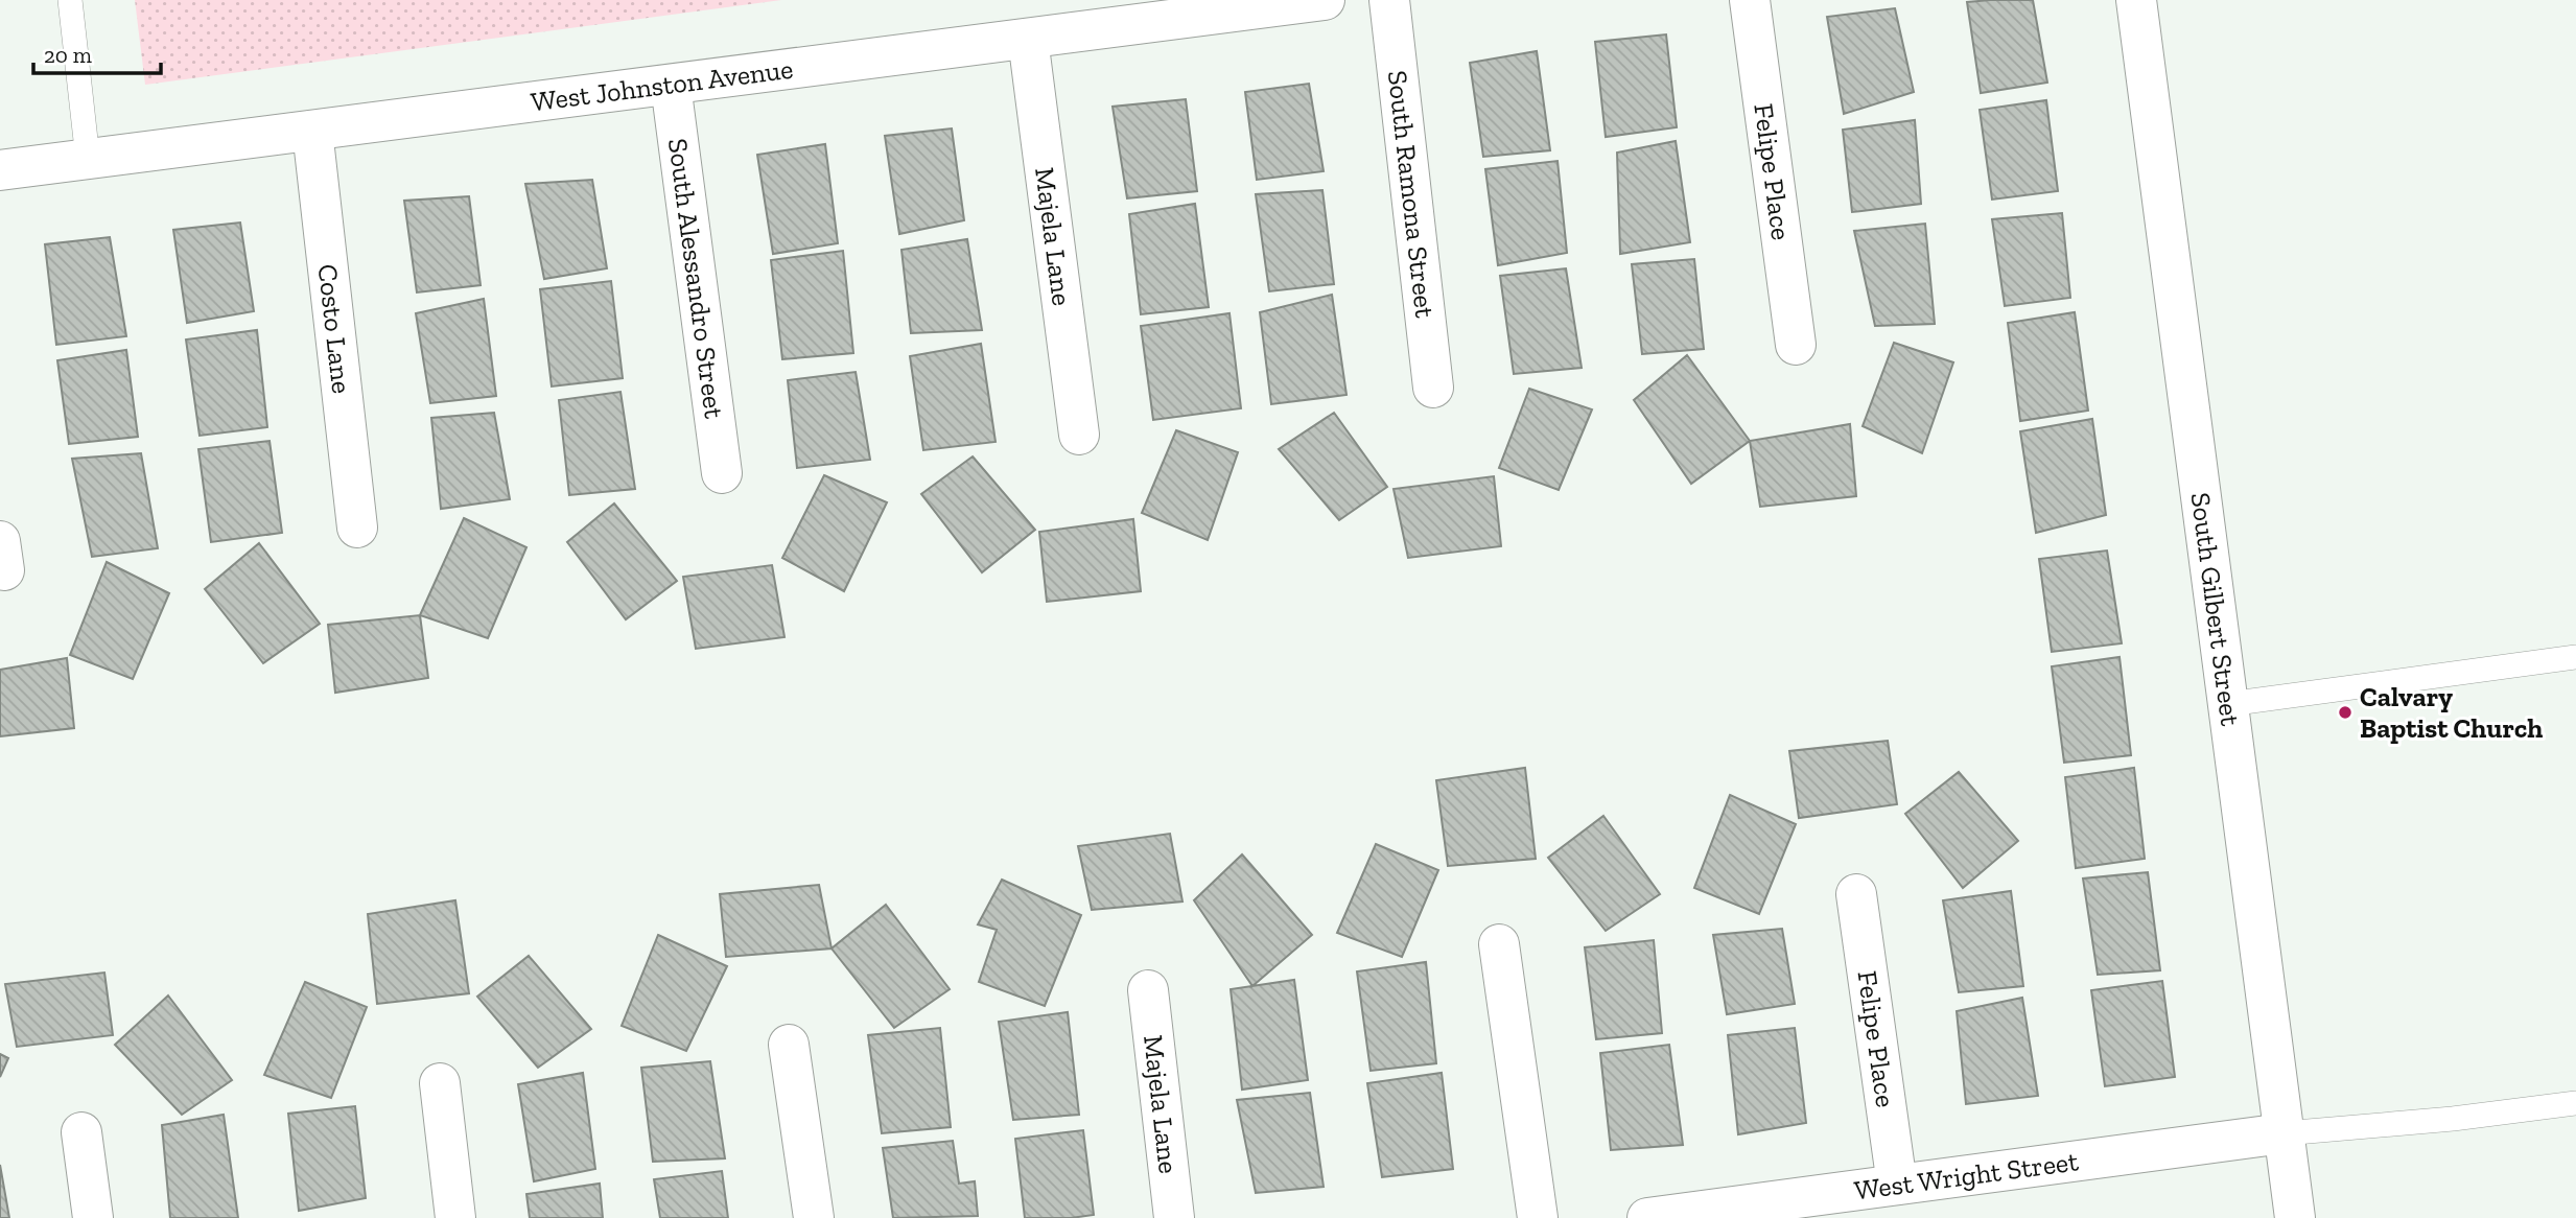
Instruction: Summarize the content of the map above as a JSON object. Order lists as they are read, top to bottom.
{
  "streets": {
    "street": [
      "West Johnston Avenue",
      "Felipe Place",
      "South Ramona Street",
      "Majela Lane",
      "South Alessandro Street",
      "Costo Lane",
      "South Gilbert Street",
      "West Wright Street"
    ]
  },
  "crossings": [
    ["West Johnston Avenue", "Majela Lane"],
    ["West Johnston Avenue", "South Alessandro Street"],
    ["West Johnston Avenue", "Costo Lane"],
    ["Felipe Place", "West Wright Street"],
    ["South Gilbert Street", "West Wright Street"]
  ],
  "places": ["Calvary Baptist Church"],
  "scale_bar": "20 m"
}
